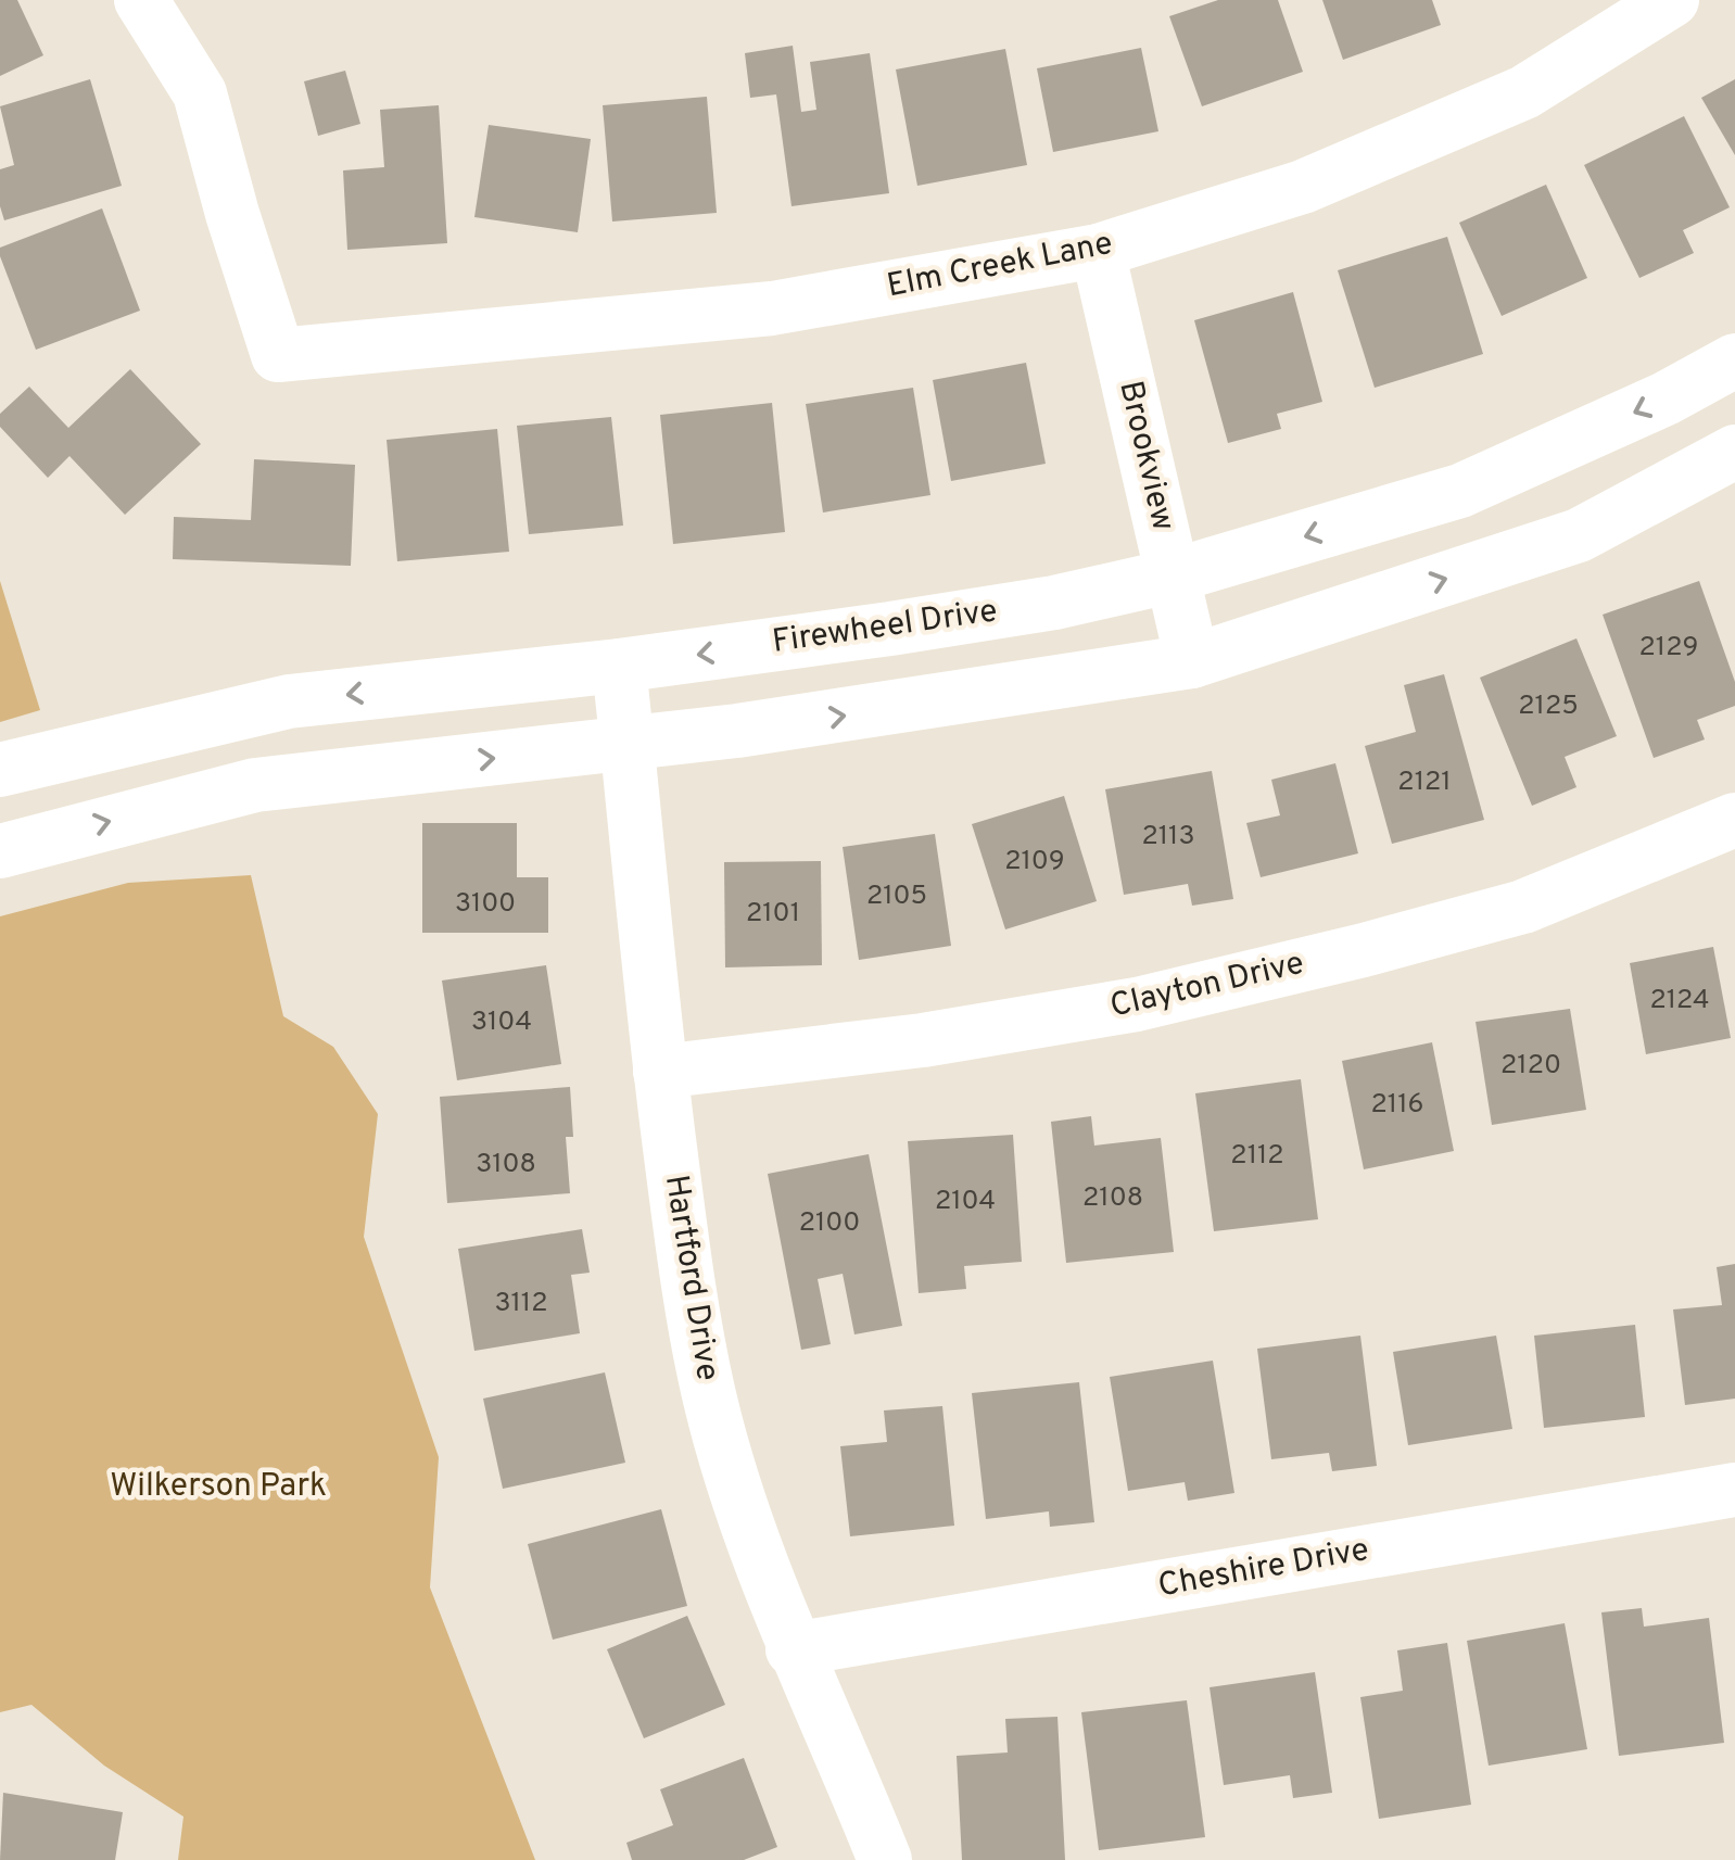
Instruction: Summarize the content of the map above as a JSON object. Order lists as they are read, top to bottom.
{
  "streets": {
    "street": [
      "Elm Creek Lane",
      "Brookview",
      "Firewheel Drive",
      "Clayton Drive",
      "Hartford Drive",
      "Cheshire Drive"
    ]
  },
  "crossings": [
    ["Elm Creek Lane", "Brookview"],
    ["Brookview", "Firewheel Drive"],
    ["Firewheel Drive", "Hartford Drive"],
    ["Clayton Drive", "Hartford Drive"],
    ["Hartford Drive", "Cheshire Drive"]
  ],
  "parks": ["Wilkerson Park"],
  "house_numbers": [
    "2129",
    "2125",
    "2121",
    "2113",
    "2109",
    "2105",
    "3100",
    "2101",
    "2124",
    "3104",
    "2120",
    "2116",
    "2112",
    "3108",
    "2108",
    "2104",
    "2100",
    "3112"
  ]
}
